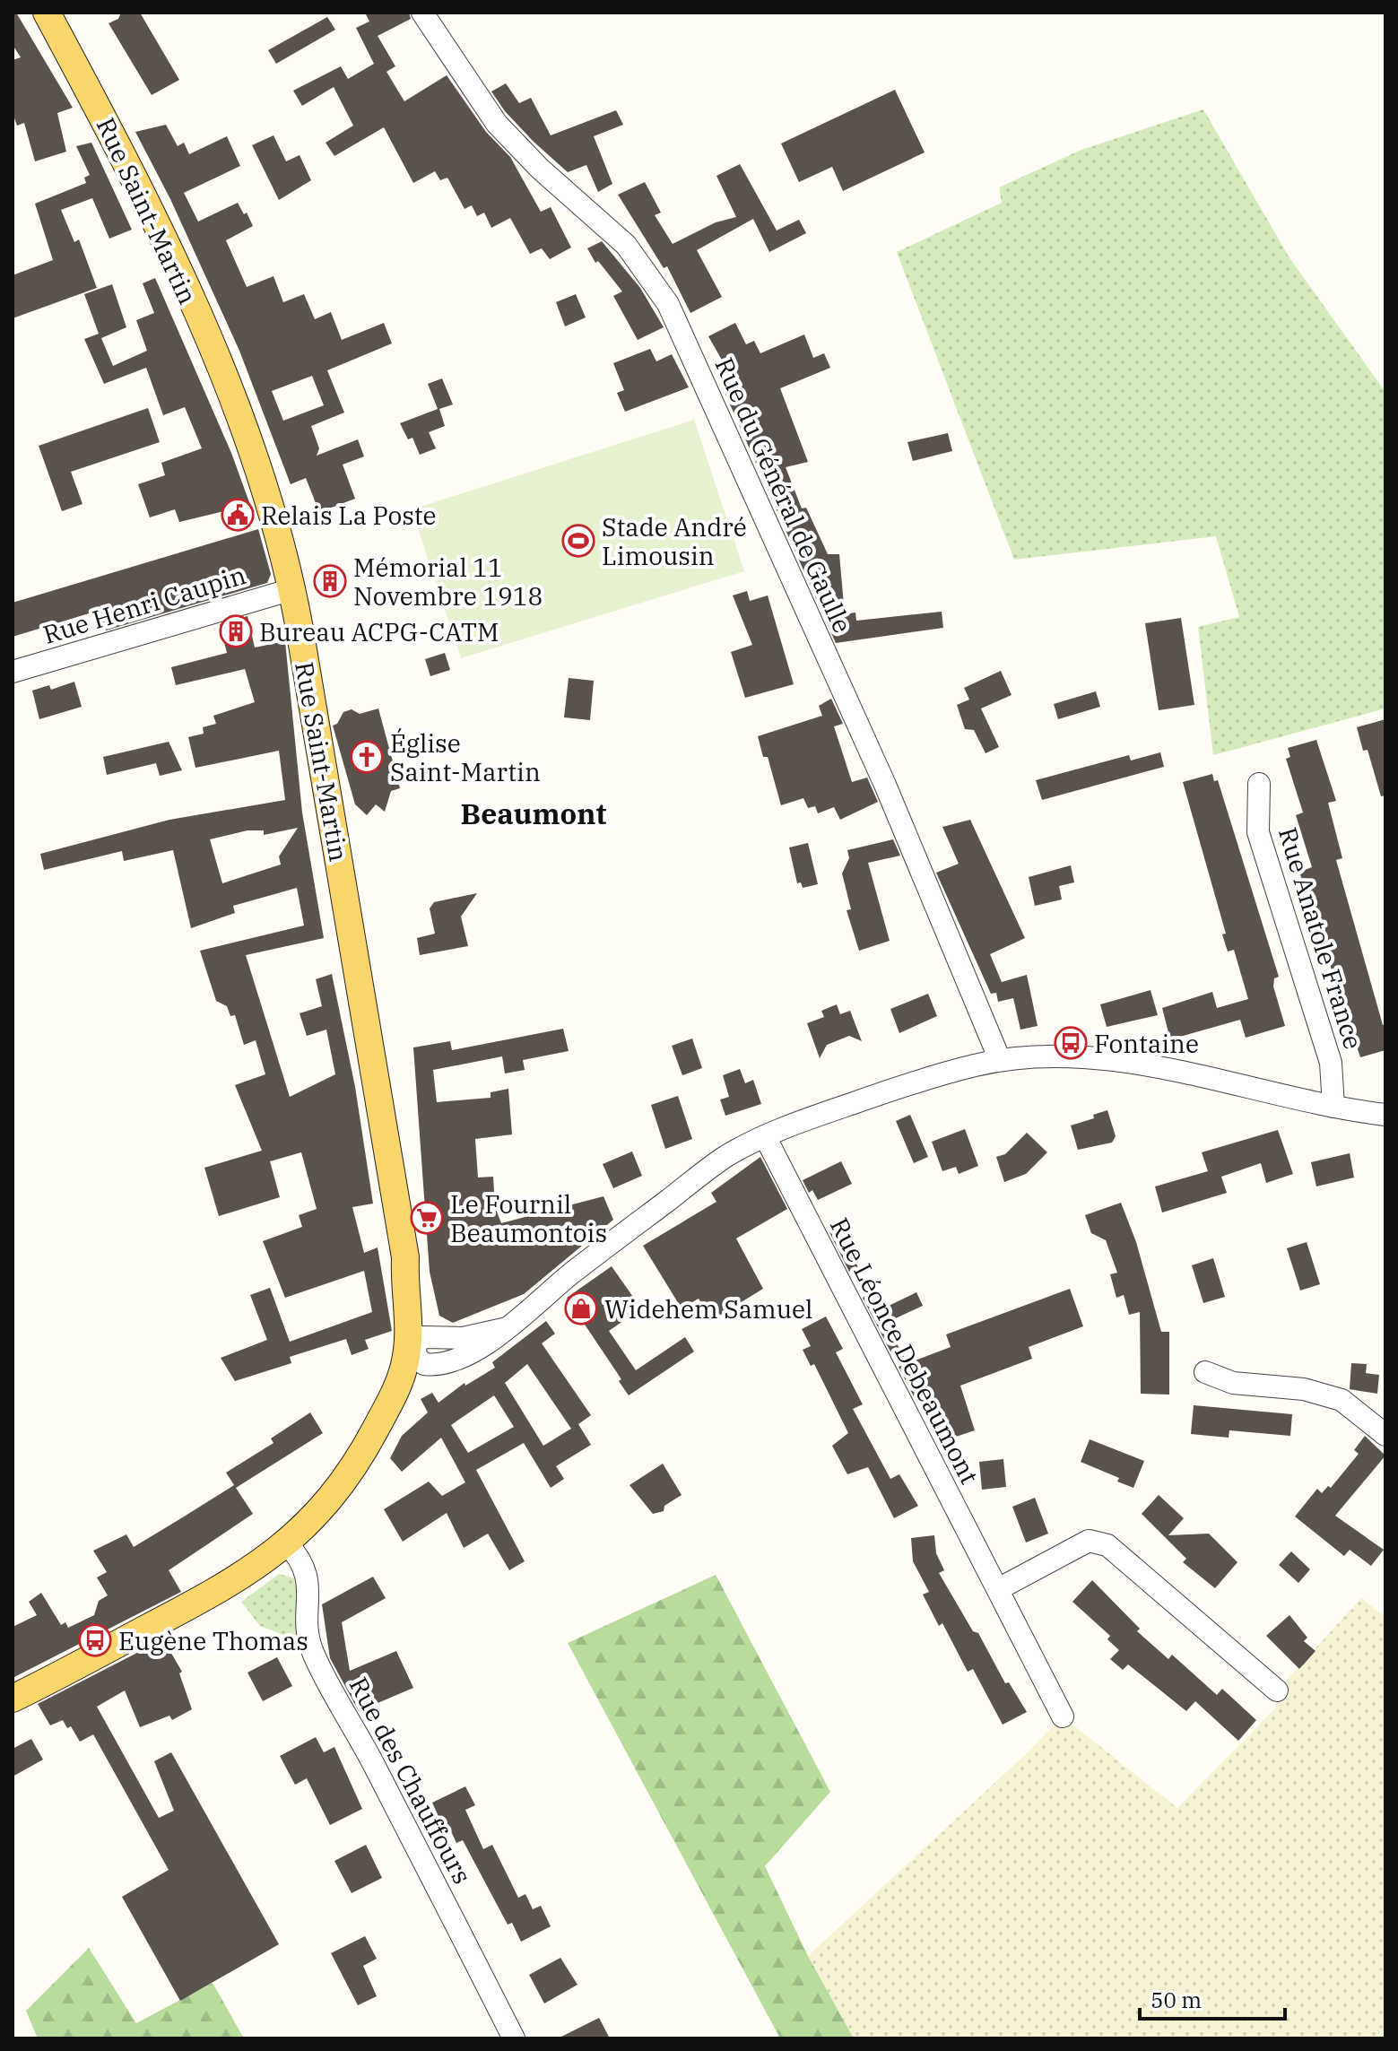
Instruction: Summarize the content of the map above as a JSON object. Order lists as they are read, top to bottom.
{
  "streets": {
    "main road": ["Rue Saint-Martin"],
    "street": [
      "Rue du Général de Gaulle",
      "Rue Henri Caupin",
      "Rue Anatole France",
      "Rue Léonce Debeaumont",
      "Rue des Chauffours"
    ]
  },
  "crossings": [
    ["Rue Saint-Martin", "Rue Henri Caupin"]
  ],
  "districts": ["Beaumont"],
  "places": {
    "public building": ["Relais La Poste"],
    "sports": ["Stade André Limousin"],
    "building": ["Mémorial 11 Novembre 1918", "Bureau ACPG-CATM"],
    "church": ["Église Saint-Martin"],
    "bus stop": ["Fontaine", "Eugène Thomas"],
    "supermarket": ["Le Fournil Beaumontois"],
    "shop": ["Widehem Samuel"]
  },
  "scale_bar": "50 m"
}
